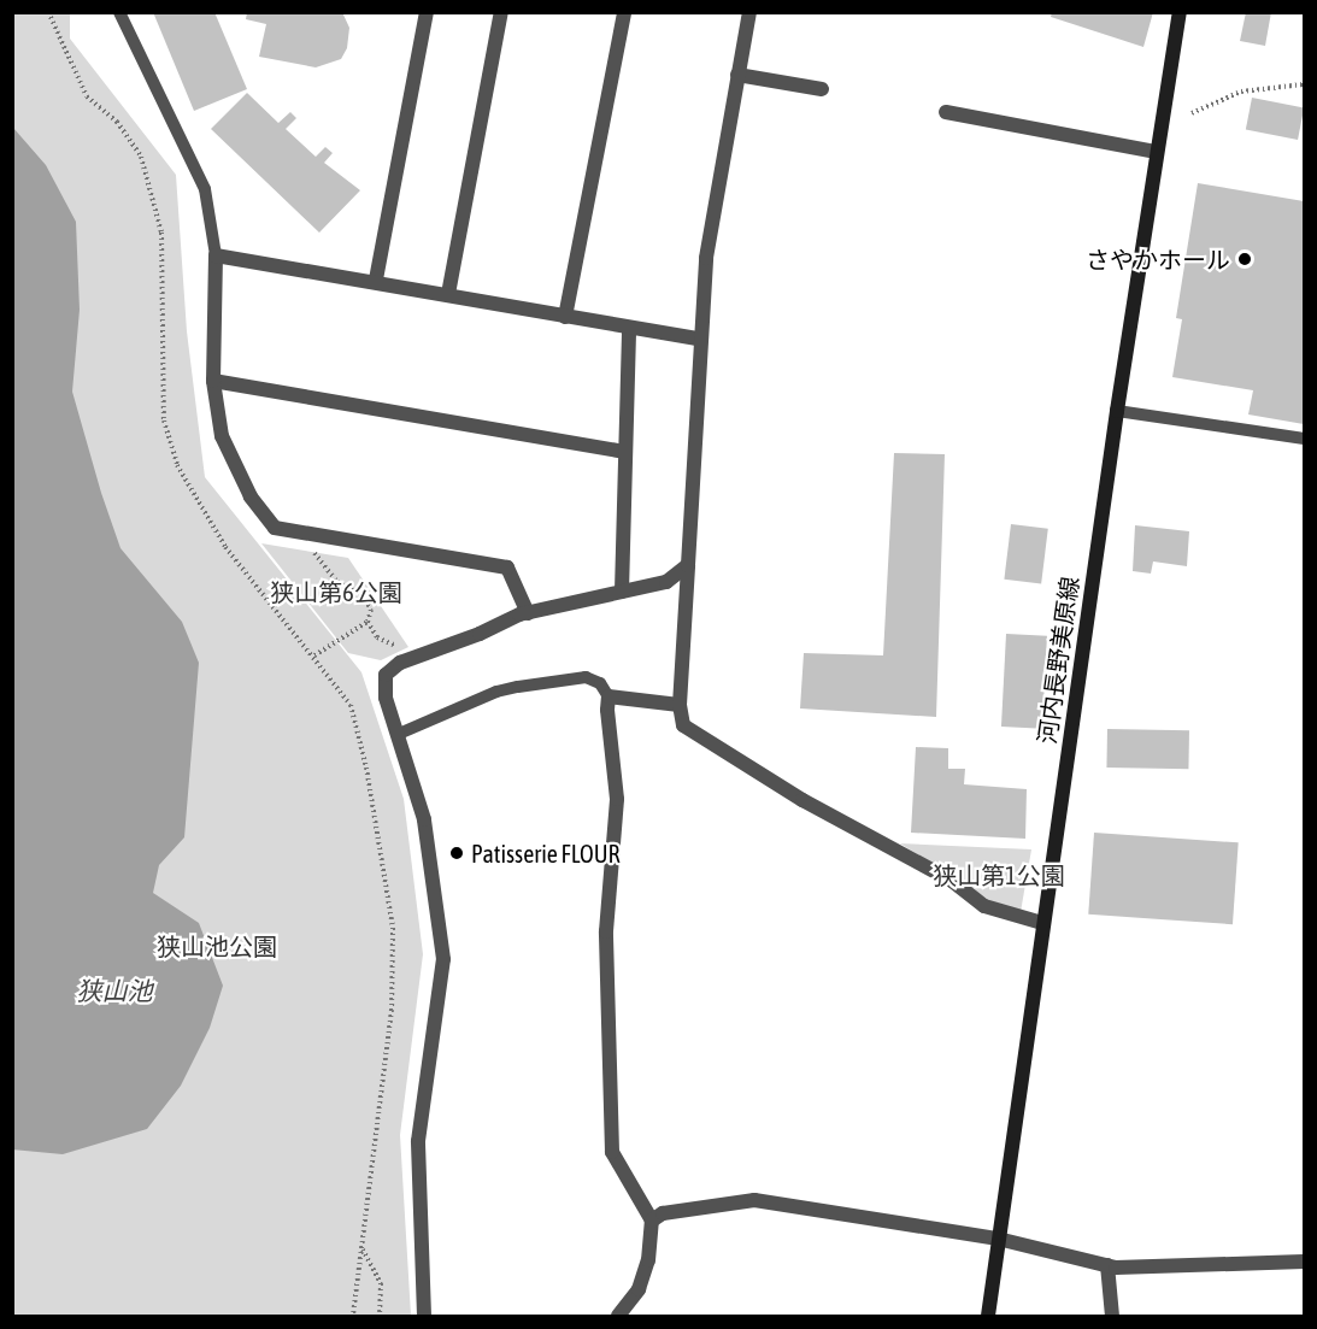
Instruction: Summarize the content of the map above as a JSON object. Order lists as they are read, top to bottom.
{
  "streets": {
    "main road": ["河内長野美原線"]
  },
  "water": ["狭山池"],
  "parks": ["狭山第6公園", "狭山第1公園", "狭山池公園"],
  "places": ["さやかホール", "Patisserie FLOUR"]
}
